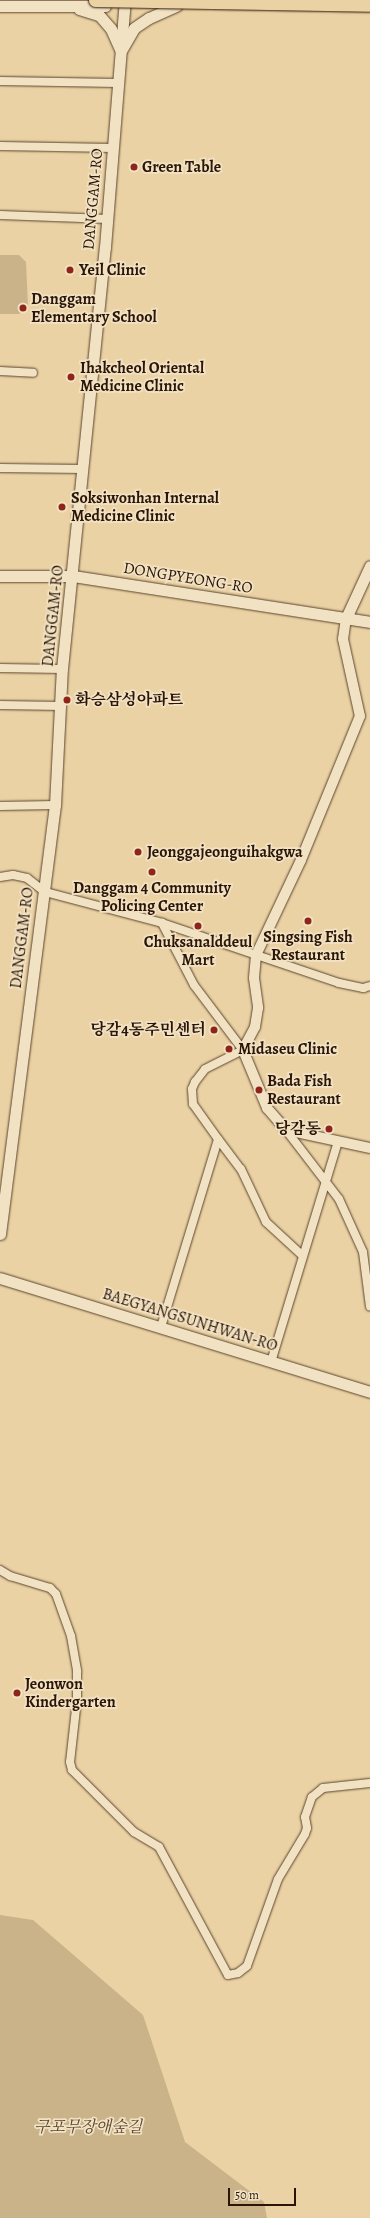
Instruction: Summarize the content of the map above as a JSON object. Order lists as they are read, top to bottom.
{
  "streets": {
    "main road": ["DANGGAM-RO", "DONGPYEONG-RO", "BAEGYANGSUNHWAN-RO"]
  },
  "crossings": [
    ["DANGGAM-RO", "DONGPYEONG-RO"]
  ],
  "parks": ["구포무장애숲길"],
  "places": [
    "Green Table",
    "Yeil Clinic",
    "Danggam Elementary School",
    "Ihakcheol Oriental Medicine Clinic",
    "Soksiwonhan Internal Medicine Clinic",
    "화승삼성아파트",
    "Jeonggajeonguihakgwa",
    "Danggam 4 Community Policing Center",
    "Singsing Fish Restaurant",
    "Chuksanalddeul Mart",
    "당감4동주민센터",
    "Midaseu Clinic",
    "Bada Fish Restaurant",
    "당감동",
    "Jeonwon Kindergarten"
  ],
  "scale_bar": "50 m"
}
